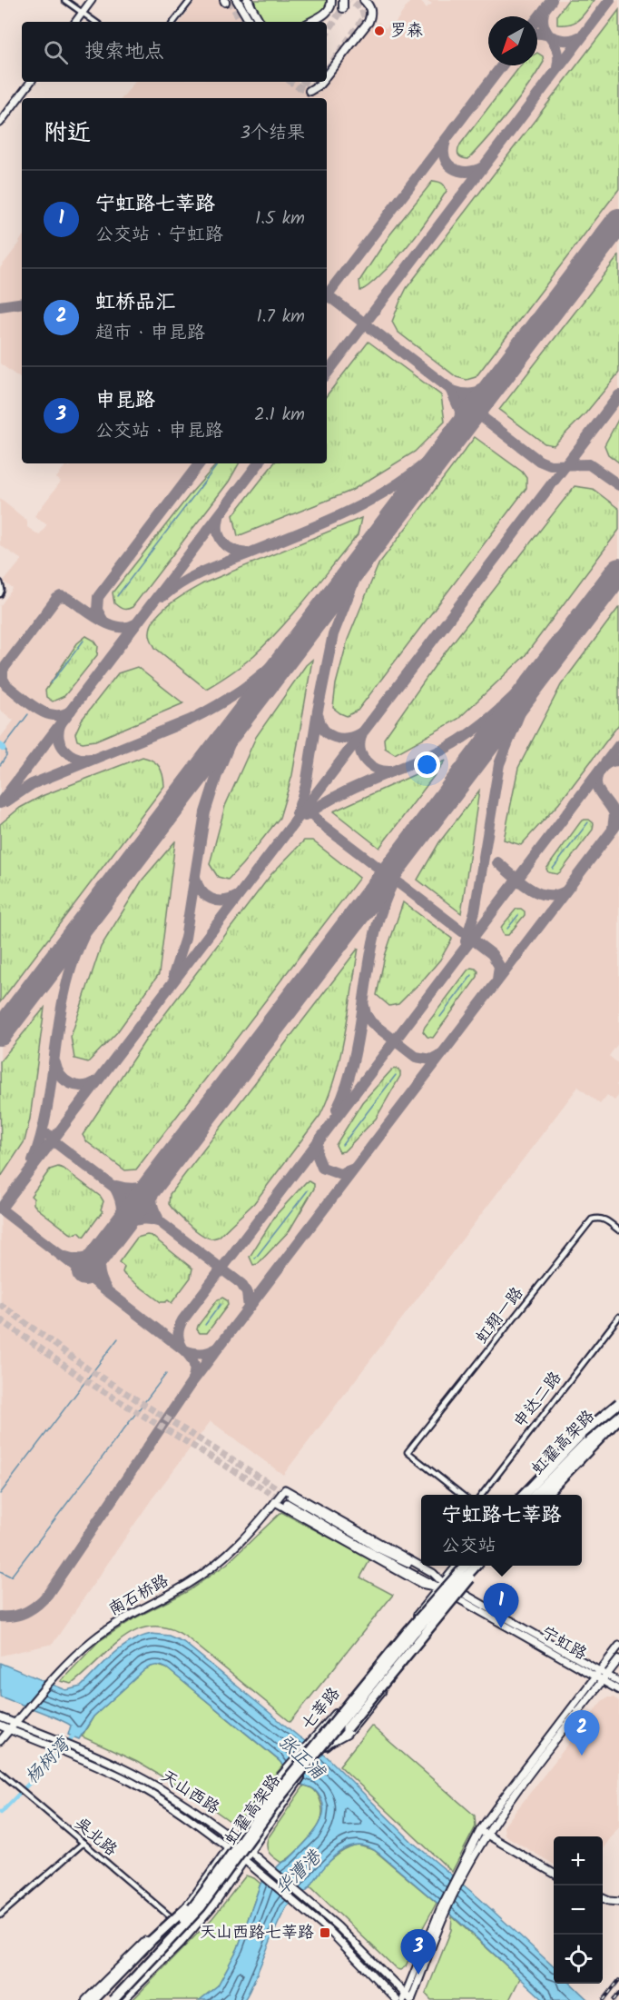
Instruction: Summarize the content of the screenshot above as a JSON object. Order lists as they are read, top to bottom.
{
  "streets": {
    "highway": ["虹翟高架路"],
    "main road": [
      "南石桥路",
      "宁虹路",
      "七莘路",
      "天山西路"
    ],
    "street": ["虹翔一路", "申达二路", "吴北路"]
  },
  "crossings": [
    ["南石桥路", "宁虹路"],
    ["南石桥路", "天山西路"],
    ["宁虹路", "七莘路"],
    ["七莘路", "天山西路"],
    ["七莘路", "吴北路"]
  ],
  "water": ["张正浦", "杨树湾", "华漕港"],
  "places": {
    "other": ["罗森"],
    "transit": ["天山西路七莘路"]
  },
  "north": "bottom left",
  "page": {
    "search": "搜索地点",
    "heading": ["附近", "3个结果"],
    "list": [
      {
        "mark": "1",
        "name": "宁虹路七莘路",
        "note": "公交站 · 宁虹路",
        "value": "1.5 km"
      },
      {
        "mark": "2",
        "name": "虹桥品汇",
        "note": "超市 · 申昆路",
        "value": "1.7 km"
      },
      {
        "mark": "3",
        "name": "申昆路",
        "note": "公交站 · 申昆路",
        "value": "2.1 km"
      }
    ],
    "popup": ["宁虹路七莘路", "公交站"],
    "pins": ["1", "2", "3"],
    "map_buttons": ["+", "−"]
  }
}
